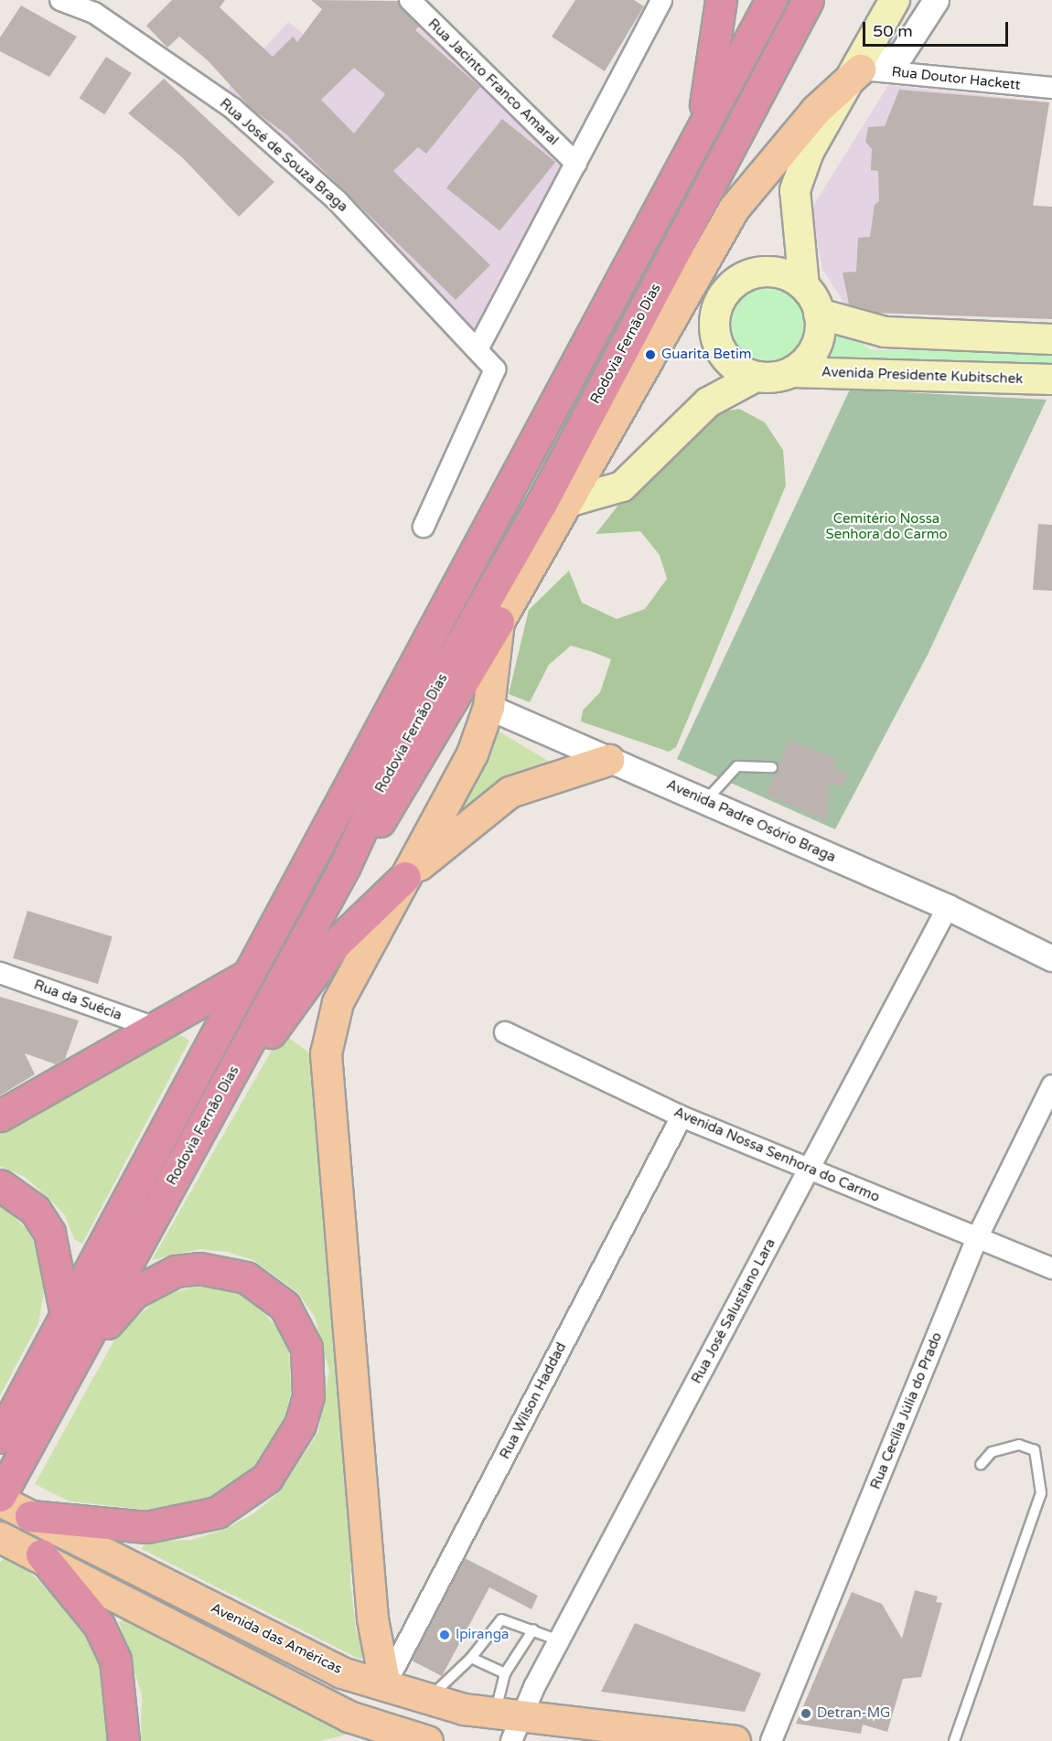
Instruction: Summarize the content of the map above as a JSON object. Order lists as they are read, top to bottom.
{
  "streets": {
    "highway": ["Rodovia Fernão Dias"],
    "main road": ["Avenida Presidente Kubitschek", "Avenida das Américas"],
    "street": [
      "Rua Doutor Hackett",
      "Rua Jacinto Franco Amaral",
      "Rua José de Souza Braga",
      "Avenida Padre Osório Braga",
      "Rua da Suécia",
      "Avenida Nossa Senhora do Carmo",
      "Rua José Salustiano Lara",
      "Rua Wilson Haddad",
      "Rua Cecília Júlia do Prado"
    ]
  },
  "crossings": [
    ["Avenida Padre Osório Braga", "Rua José Salustiano Lara"],
    ["Avenida Nossa Senhora do Carmo", "Rua José Salustiano Lara"],
    ["Avenida Nossa Senhora do Carmo", "Rua Wilson Haddad"],
    ["Avenida Nossa Senhora do Carmo", "Rua Cecília Júlia do Prado"],
    ["Rua José Salustiano Lara", "Avenida das Américas"],
    ["Rua Wilson Haddad", "Avenida das Américas"]
  ],
  "parks": ["Cemitério Nossa Senhora do Carmo"],
  "places": ["Guarita Betim", "Ipiranga", "Detran-MG"],
  "scale_bar": "50 m"
}
